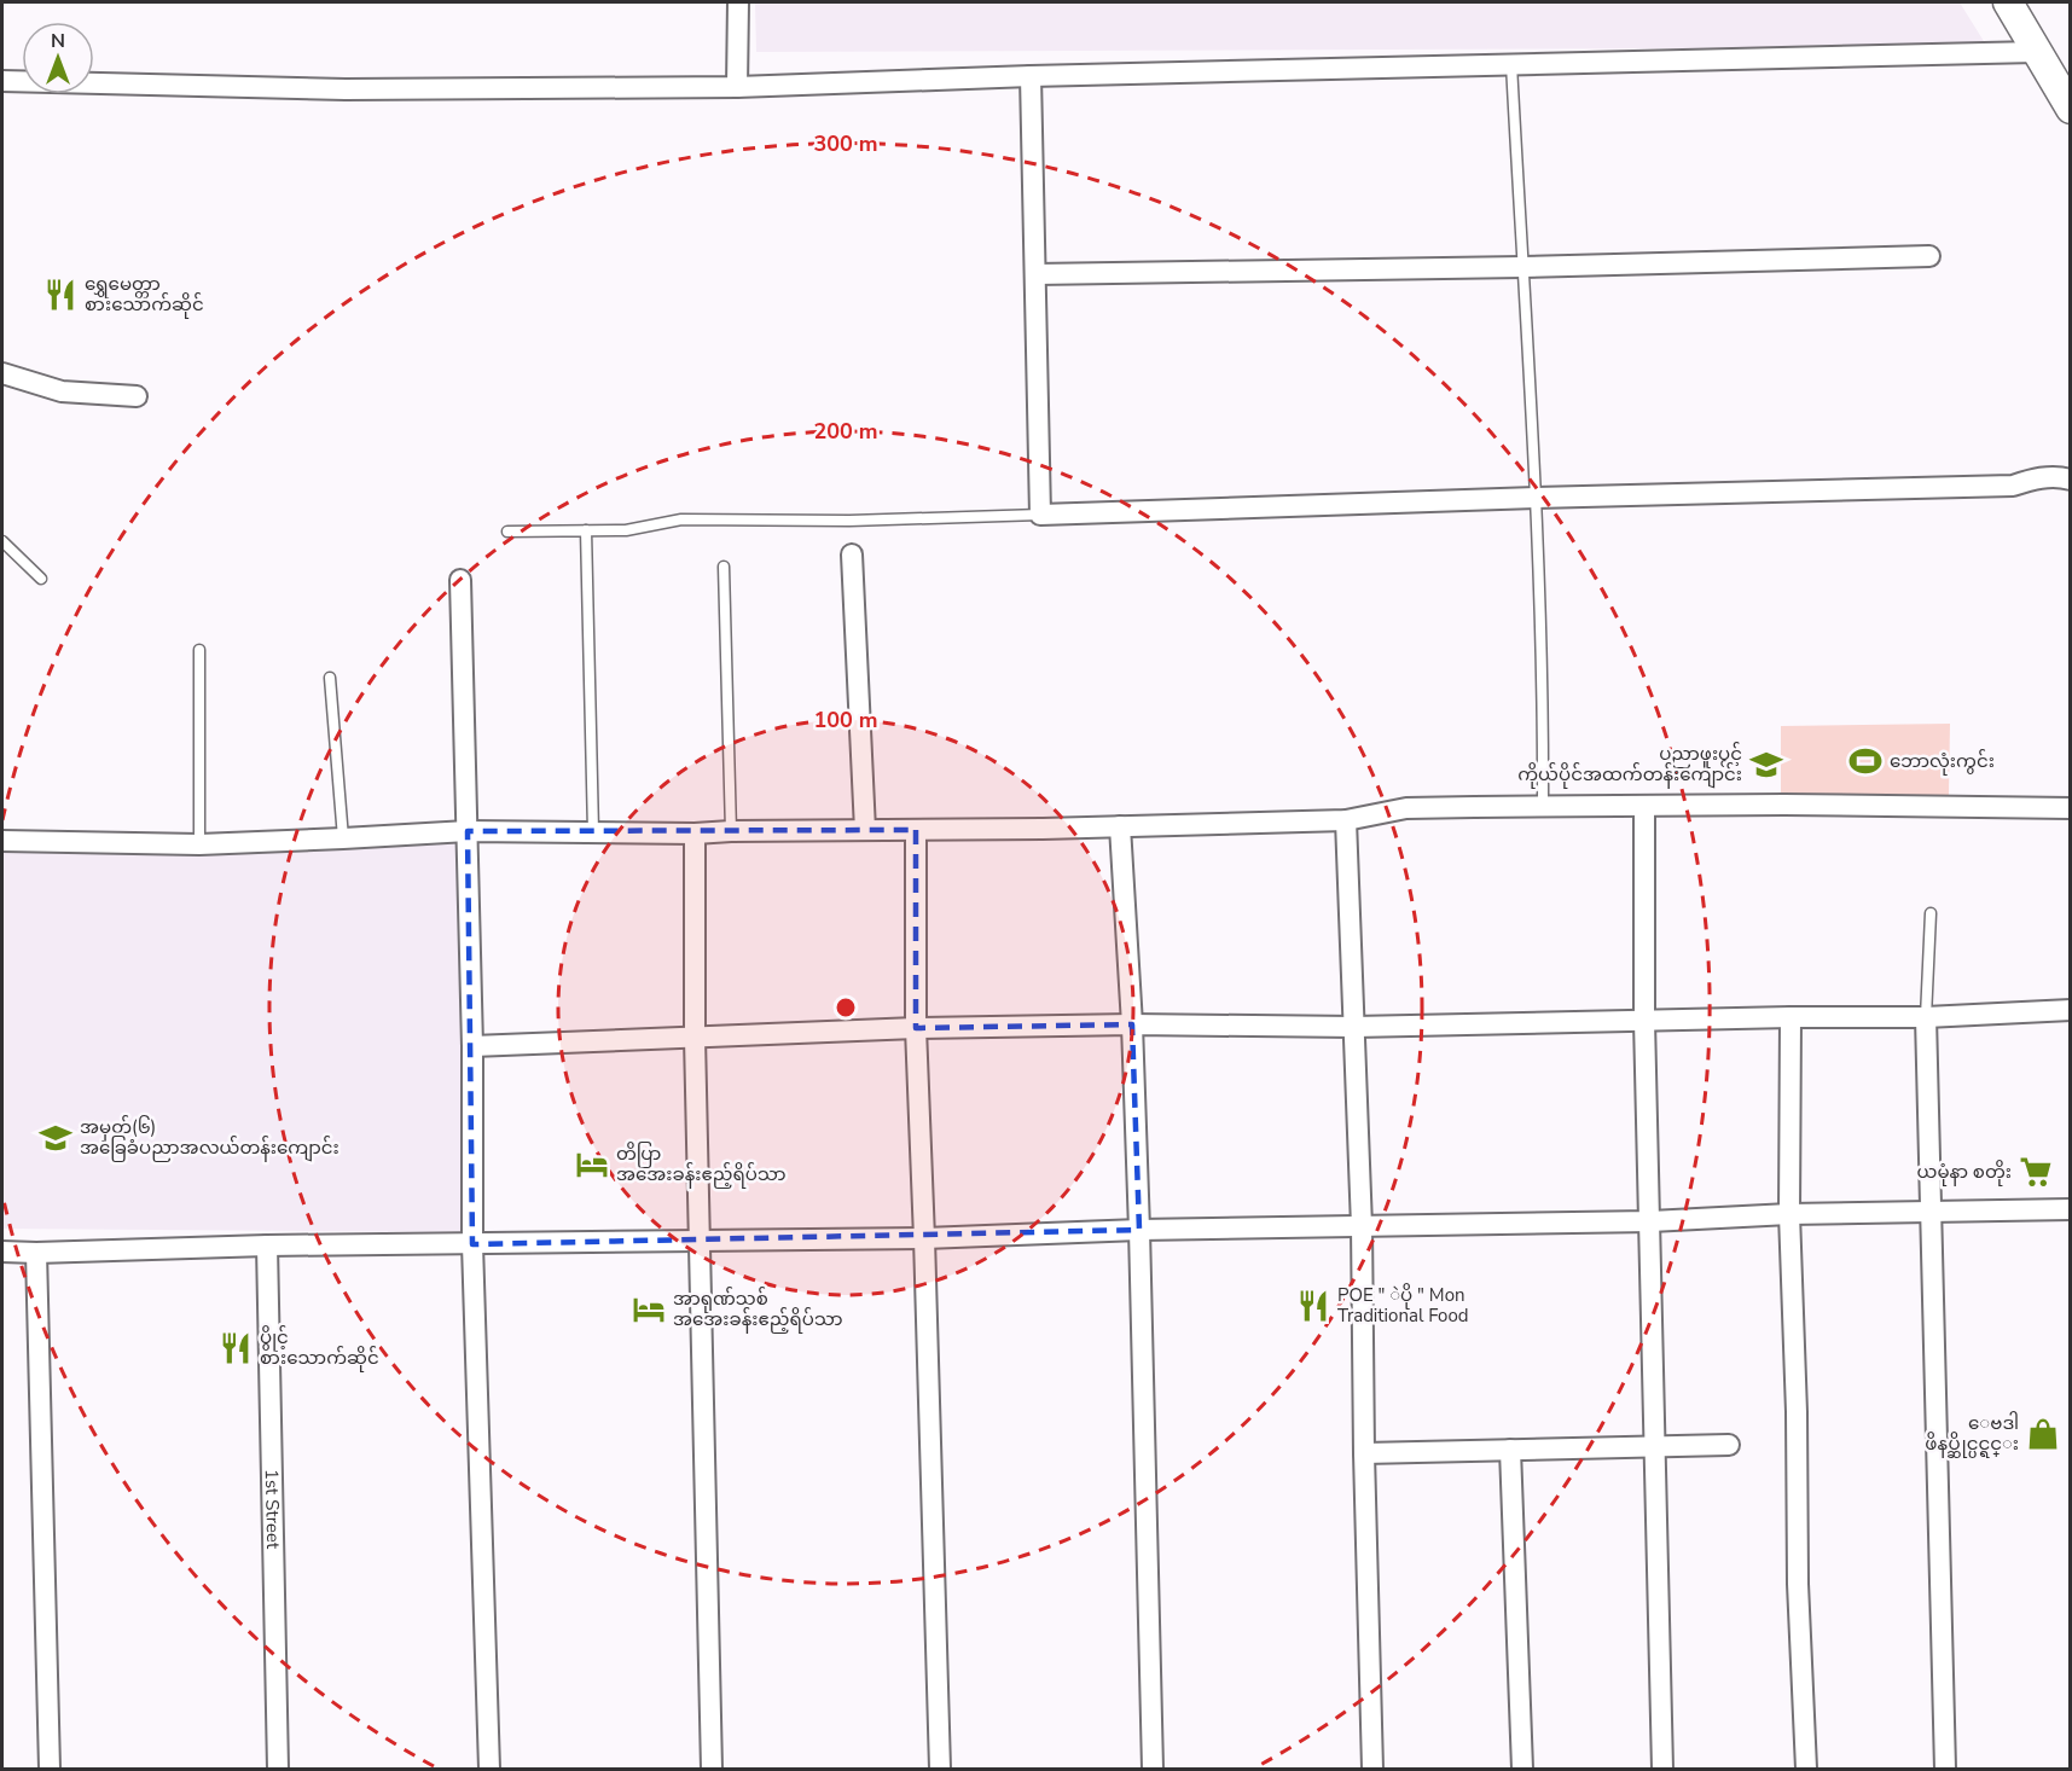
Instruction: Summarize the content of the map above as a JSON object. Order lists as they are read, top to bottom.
{
  "streets": {
    "street": ["1st Street"]
  },
  "places": {
    "restaurant": ["ရွှေမေတ္တာ စားသောက်ဆိုင်", "POE \" ဲပို \" Mon Traditional Food", "ပွိုင့် စားသောက်ဆိုင်"],
    "sports": ["ဘောလုံးကွင်း"],
    "school or university": ["ပညာဖူးပွင့် ကိုယ်ပိုင်အထက်တန်းကျောင်း", "အမှတ်(၆) အခြေခံပညာအလယ်တန်းကျောင်း"],
    "hotel": ["တိပြာ အအေးခန်းဧည့်ရိပ်သာ", "အာရုဏ်သစ် အအေးခန်းဧည့်ရိပ်သာ"],
    "supermarket": ["ယမုံနာ စတိုး"],
    "shop": ["ေဗဒါ ဖိနပ္ဆိုင္ပင္ရင္း"]
  },
  "north": "top",
  "rings": ["300 m", "200 m", "100 m"]
}
